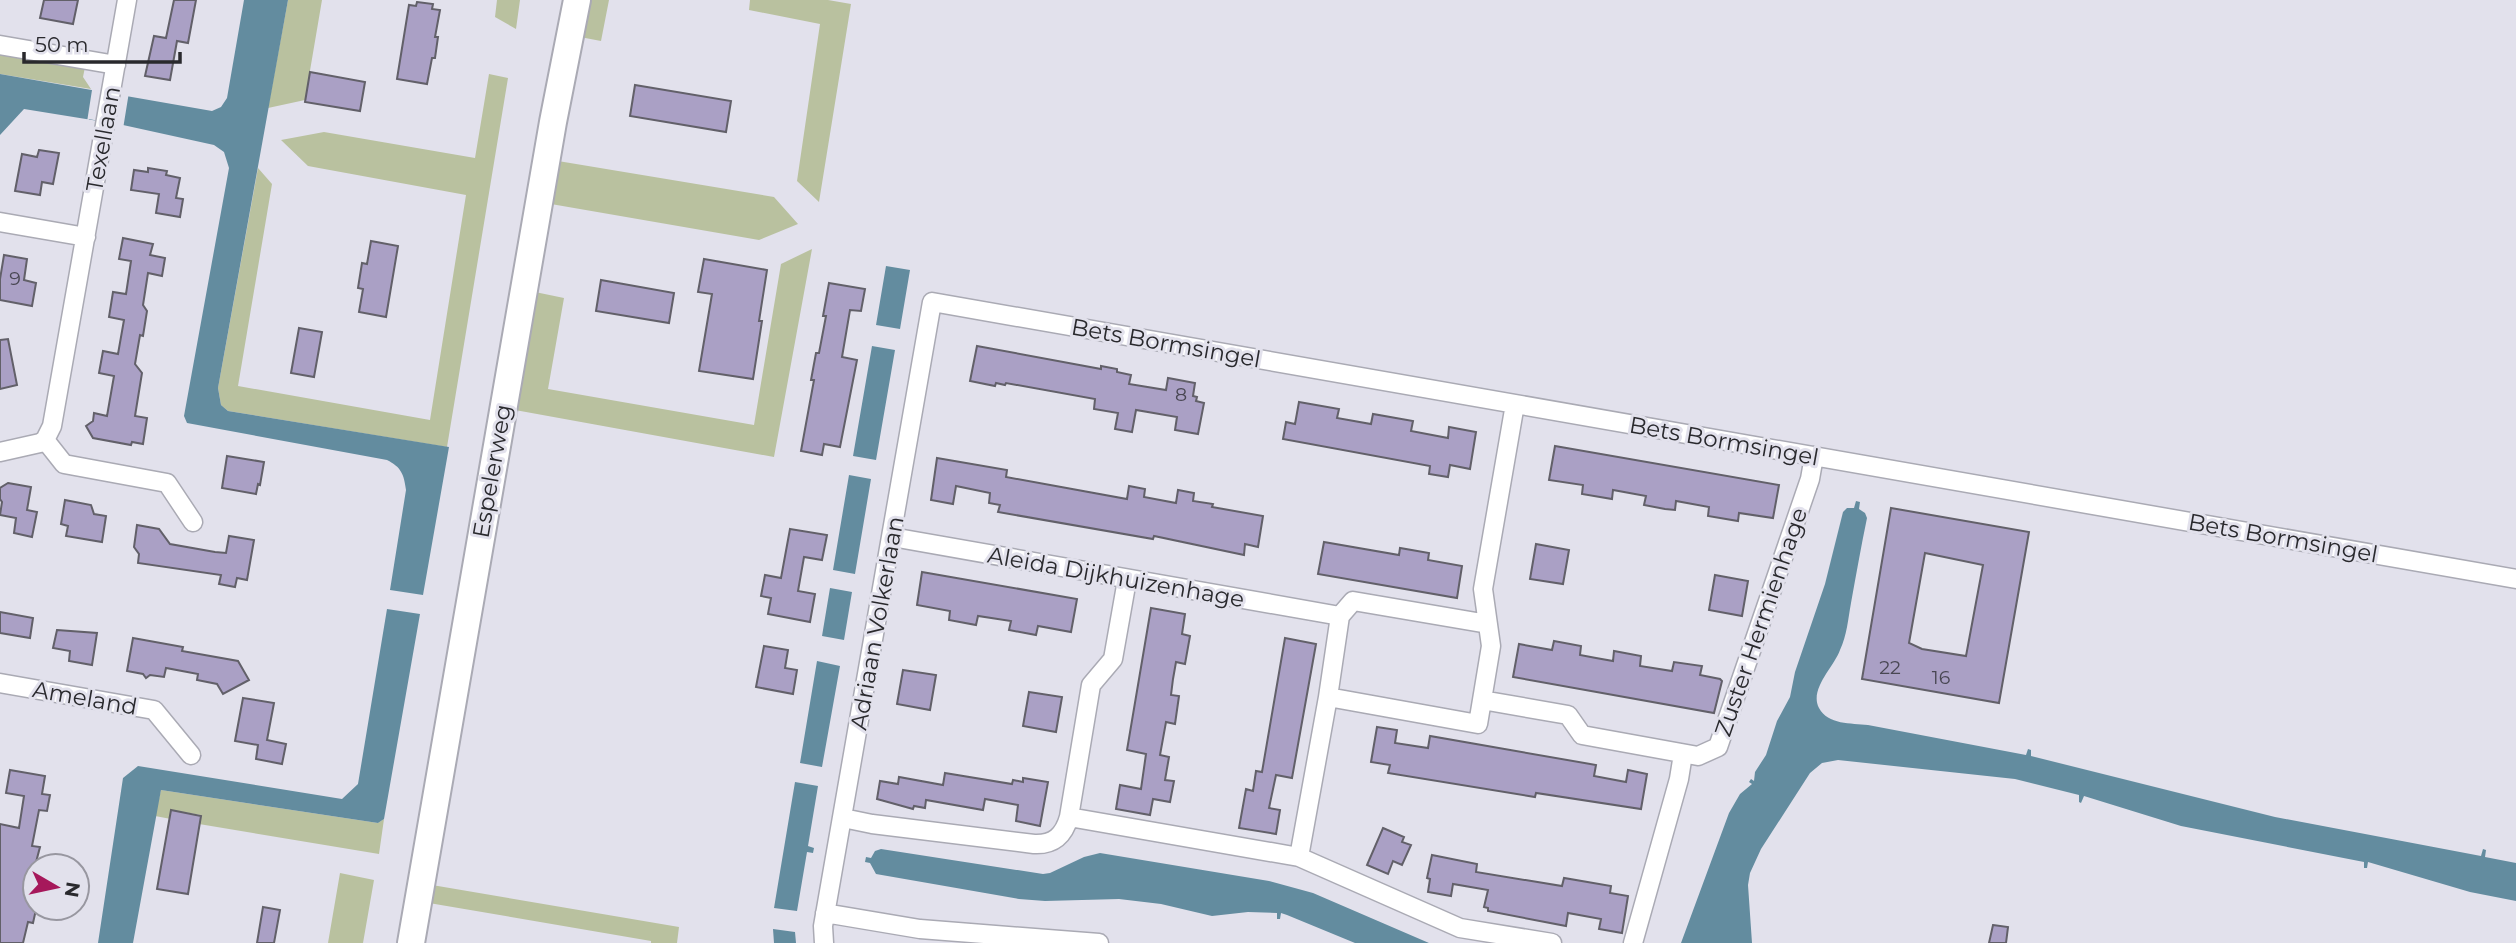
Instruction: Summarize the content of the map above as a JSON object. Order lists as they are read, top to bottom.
{
  "streets": {
    "main road": ["Espelerweg"],
    "street": [
      "Texellaan",
      "Bets Bormsingel",
      "Aleida Dijkhuizenhage",
      "Zuster Hermienhage",
      "Adriaan Volkerlaan",
      "Ameland"
    ]
  },
  "crossings": [
    ["Bets Bormsingel", "Zuster Hermienhage"],
    ["Bets Bormsingel", "Adriaan Volkerlaan"],
    ["Aleida Dijkhuizenhage", "Adriaan Volkerlaan"]
  ],
  "house_numbers": [
    "9",
    "8",
    "22",
    "16"
  ],
  "scale_bar": "50 m",
  "north": "right"
}
